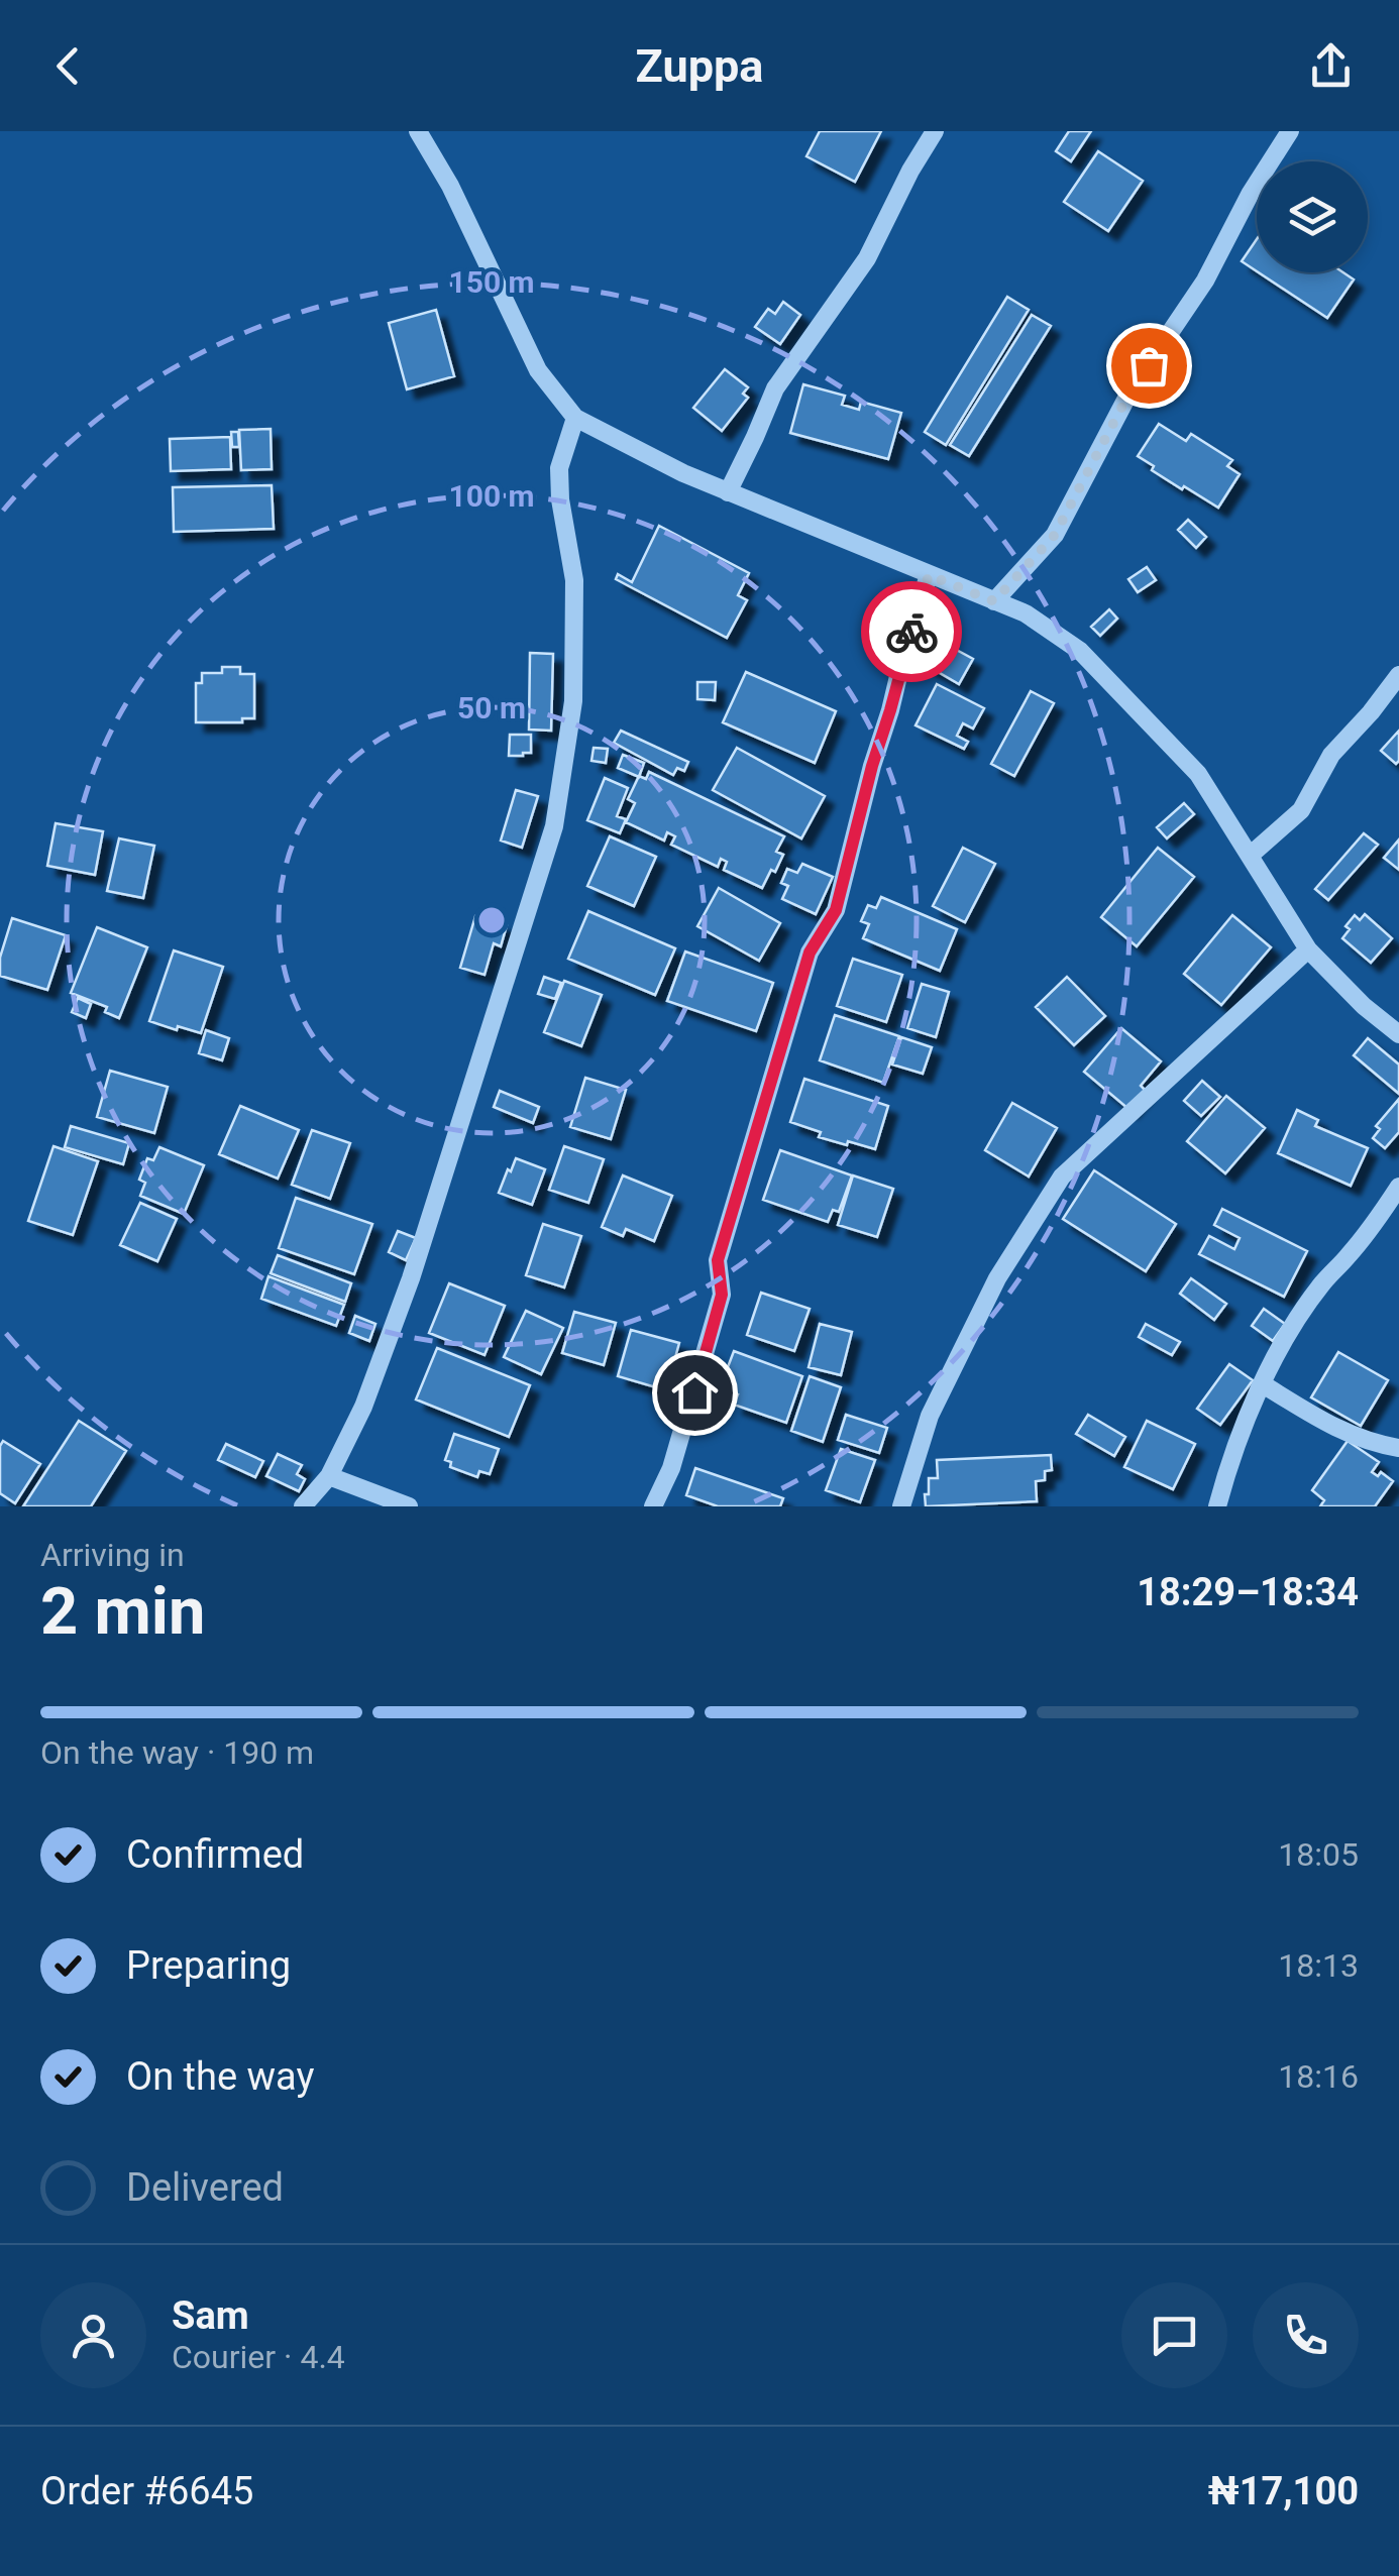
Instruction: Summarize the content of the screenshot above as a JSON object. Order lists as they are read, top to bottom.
{
  "page": {
    "header": "Zuppa",
    "heading": ["2 min", "Arriving in", "18:29–18:34"],
    "panel": [
      "Sam",
      "Courier · 4.4",
      "Order #6645",
      "₦17,100"
    ],
    "bar": "On the way · 190 m",
    "list": [
      ["Confirmed", "18:05"],
      ["Preparing", "18:13"],
      ["On the way", "18:16"],
      "Delivered"
    ]
  },
  "rings": ["150 m", "100 m", "50 m"]
}
